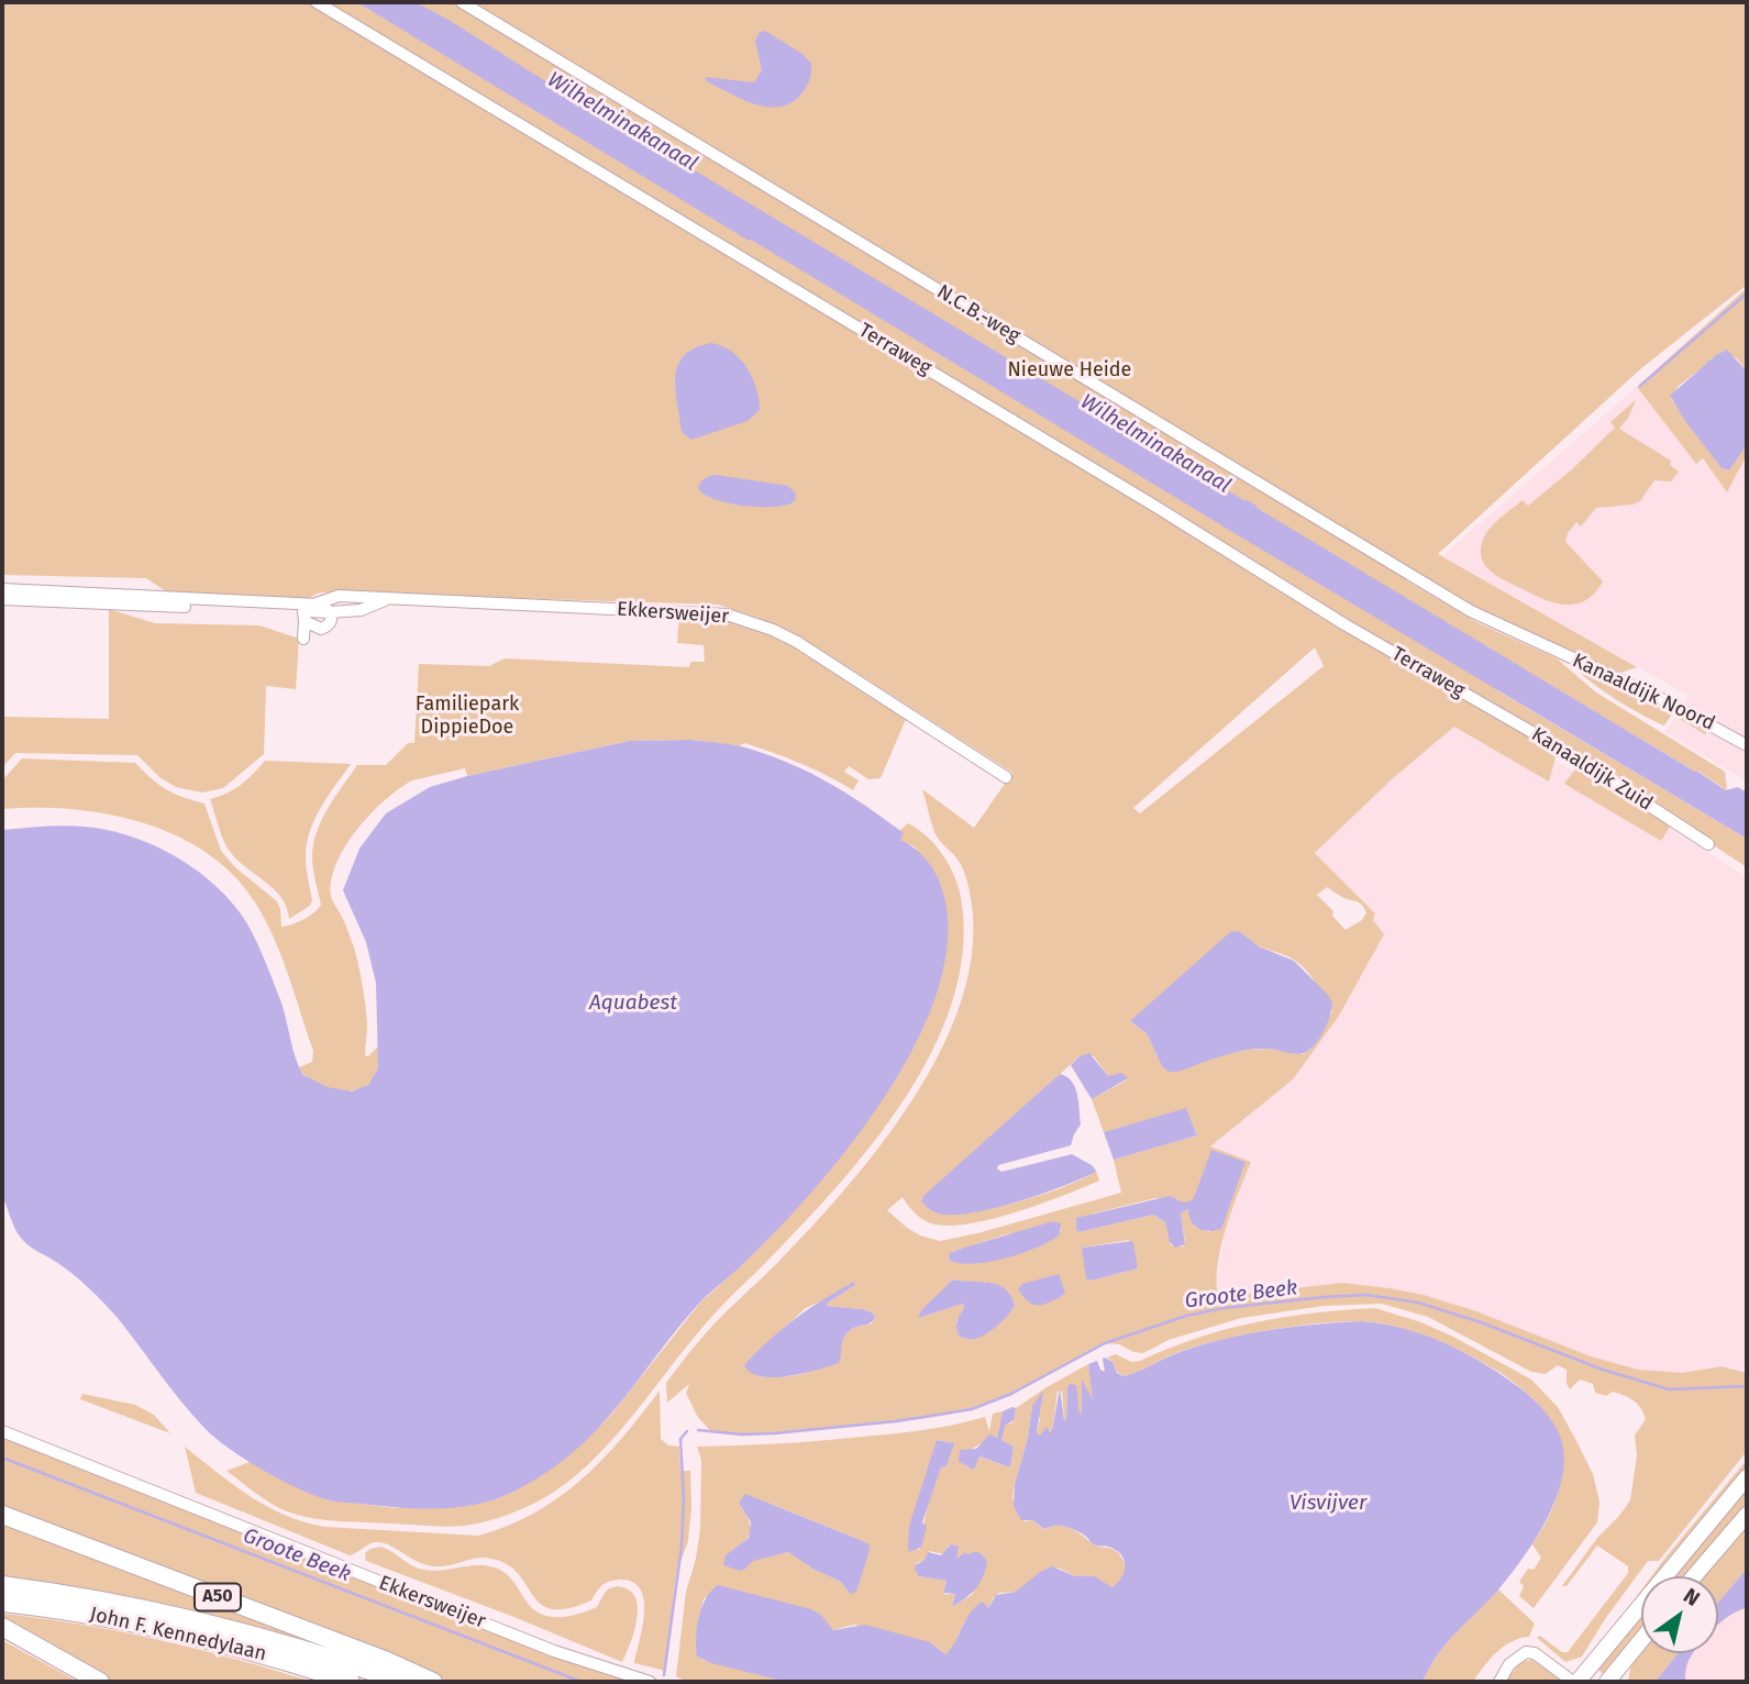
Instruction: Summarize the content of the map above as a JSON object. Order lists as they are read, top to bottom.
{
  "streets": {
    "highway": ["A50", "John F. Kennedylaan"],
    "street": [
      "N.C.B.-weg",
      "Terraweg",
      "Ekkersweijer",
      "Kanaaldijk Noord",
      "Kanaaldijk Zuid"
    ]
  },
  "crossings": [
    ["N.C.B.-weg", "Kanaaldijk Noord"],
    ["Terraweg", "Kanaaldijk Zuid"]
  ],
  "water": [
    "Wilhelminakanaal",
    "Aquabest",
    "Groote Beek",
    "Visvijver"
  ],
  "parks": ["Nieuwe Heide", "Familiepark DippieDoe"],
  "north": "top right"
}
